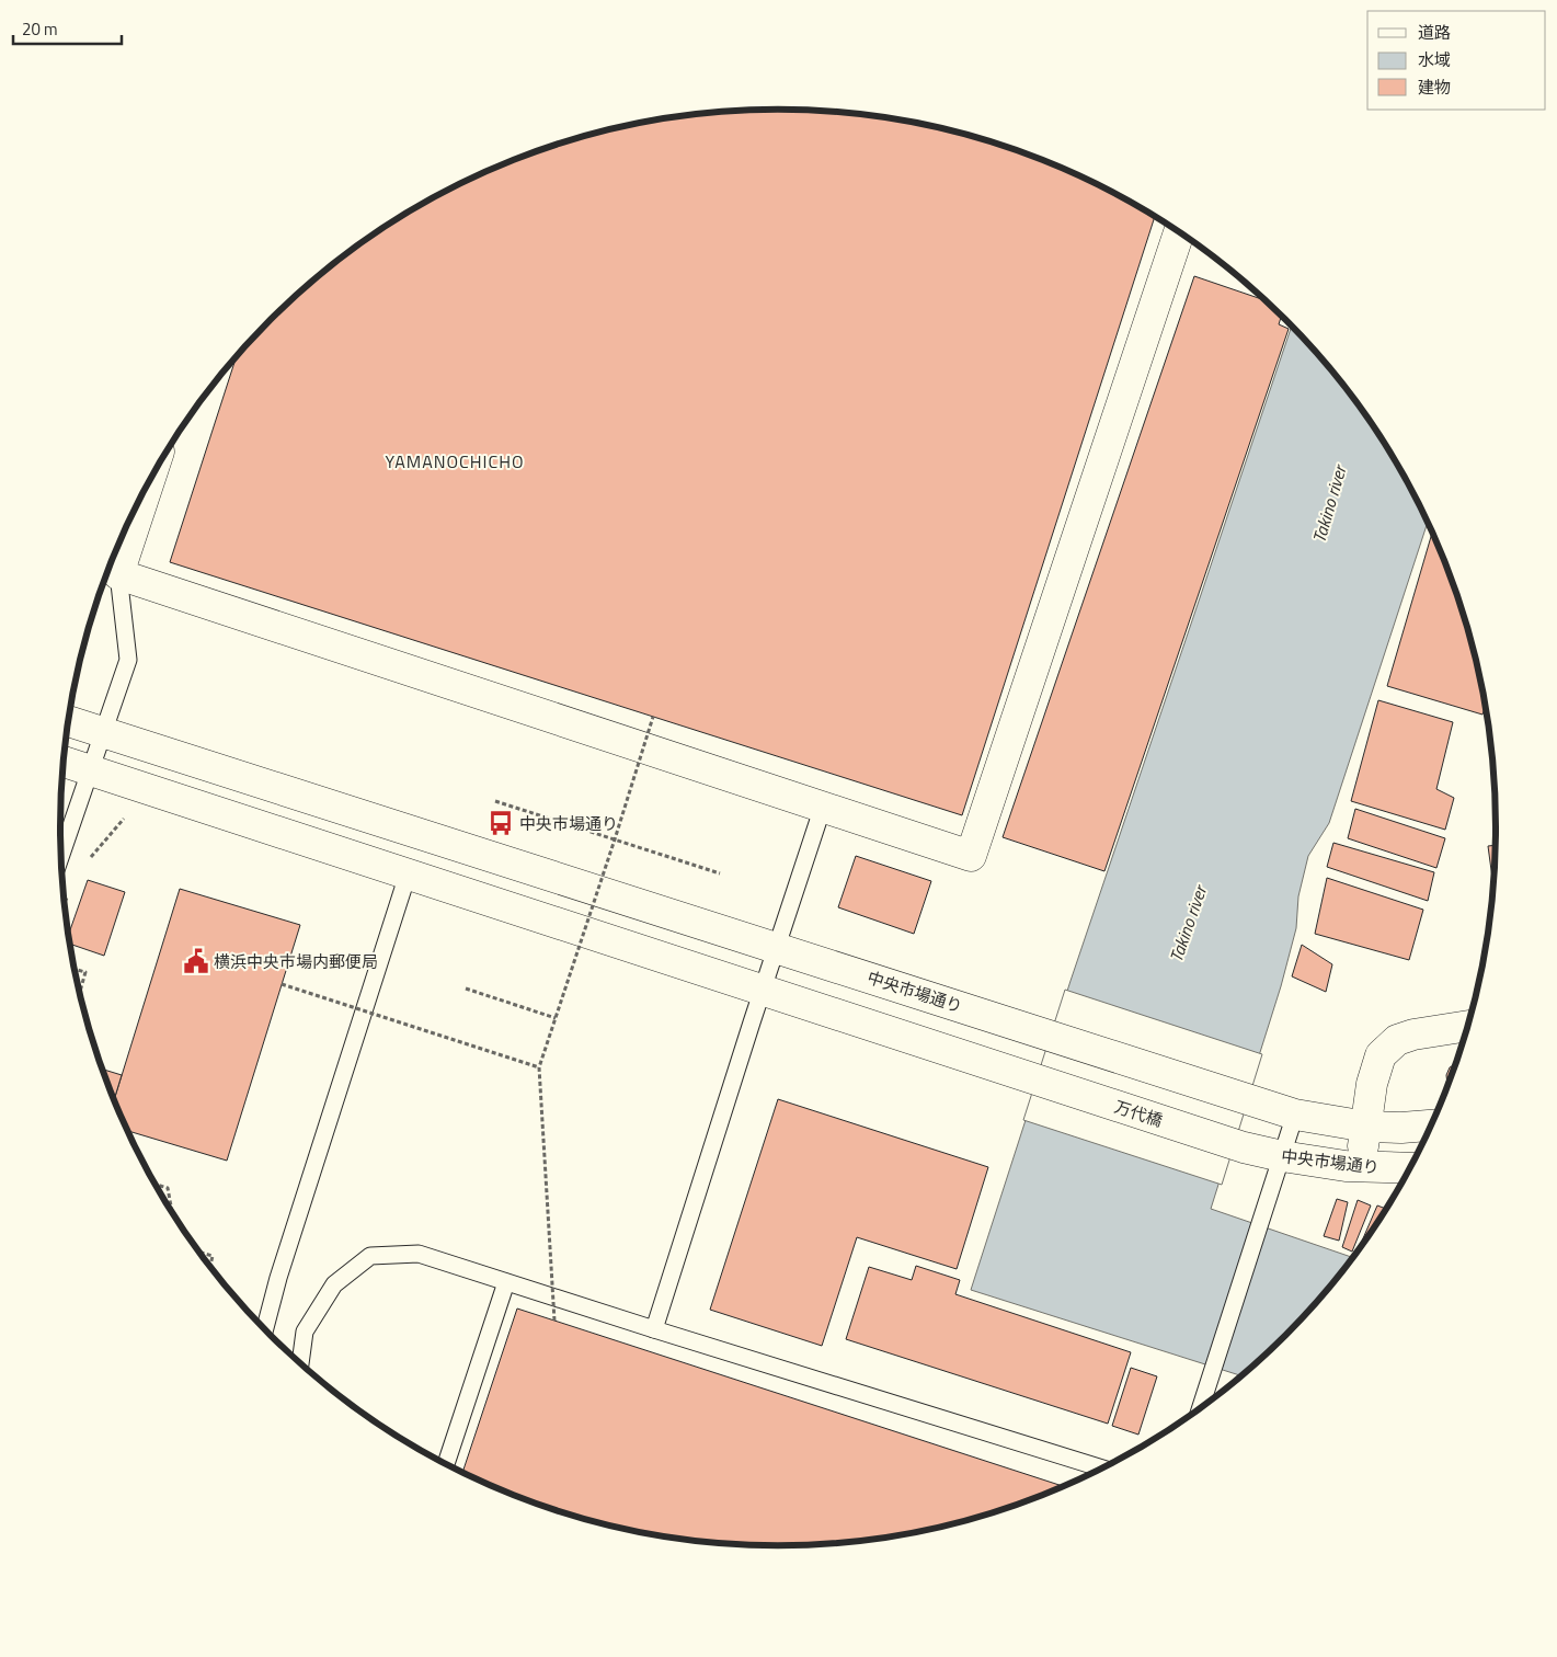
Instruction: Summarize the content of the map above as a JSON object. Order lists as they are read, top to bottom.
{
  "streets": {
    "street": ["中央市場通り", "万代橋"]
  },
  "crossings": [
    ["中央市場通り", "万代橋"]
  ],
  "districts": ["YAMANOCHICHO"],
  "water": ["Takino river"],
  "places": {
    "bus stop": ["中央市場通り"],
    "public building": ["横浜中央市場内郵便局"]
  },
  "legend": ["道路", "水域", "建物"],
  "scale_bar": "20 m"
}
